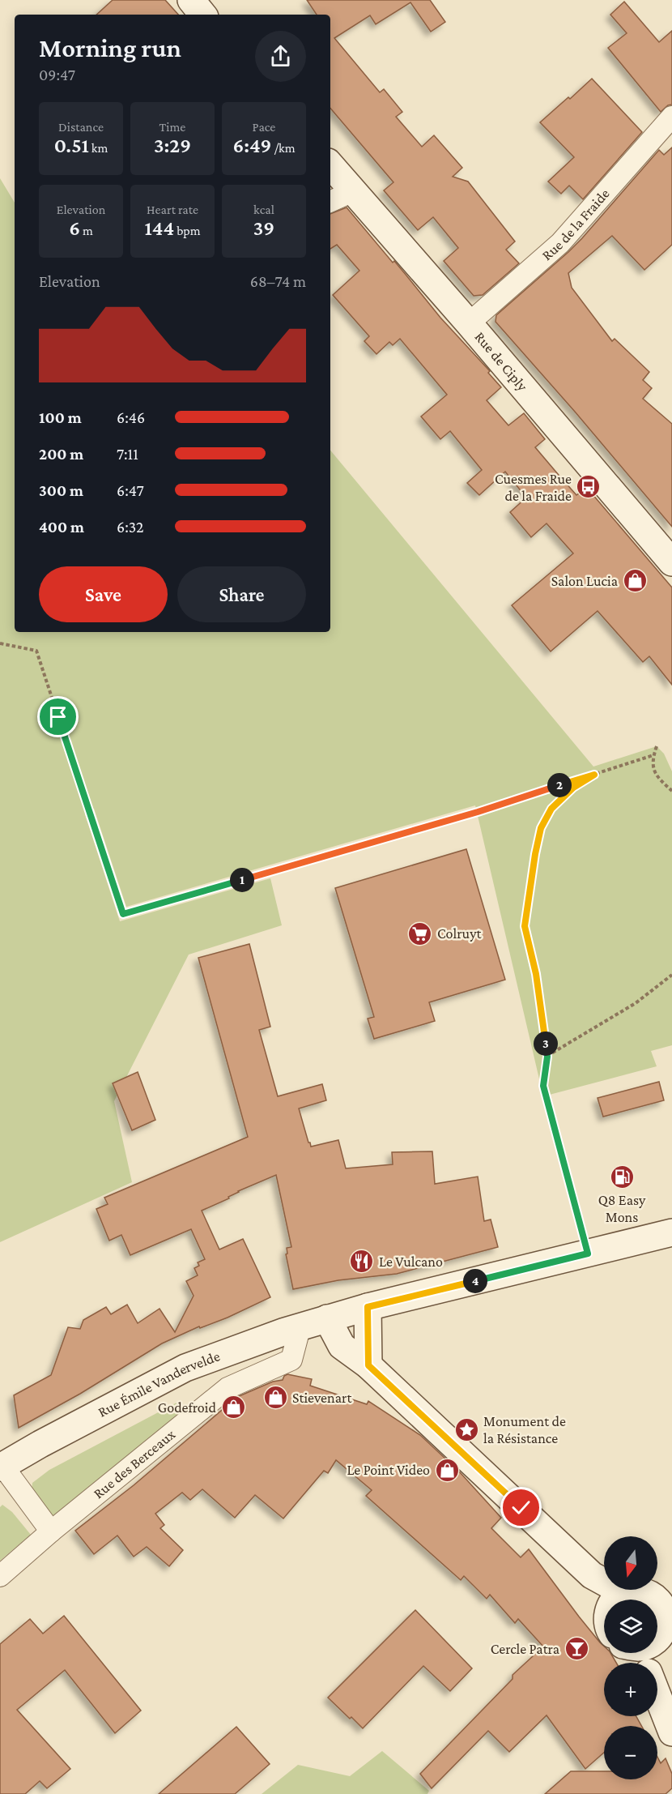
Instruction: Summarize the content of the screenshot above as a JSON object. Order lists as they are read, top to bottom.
{
  "streets": {
    "street": [
      "Rue de la Fraide",
      "Rue de Ciply",
      "Rue Émile Vandervelde",
      "Rue des Berceaux"
    ]
  },
  "crossings": [
    ["Rue de la Fraide", "Rue de Ciply"],
    ["Rue Émile Vandervelde", "Rue des Berceaux"]
  ],
  "places": {
    "bus stop": ["Cuesmes Rue de la Fraide"],
    "shop": [
      "Salon Lucia",
      "Stievenart",
      "Godefroid",
      "Le Point Video"
    ],
    "supermarket": ["Colruyt"],
    "fuel station": ["Q8 Easy Mons"],
    "restaurant": ["Le Vulcano"],
    "place": ["Monument de la Résistance"],
    "bar": ["Cercle Patra"]
  },
  "north": "bottom",
  "page": {
    "heading": ["Morning run", "09:47"],
    "stats": [
      ["Distance", "0.51 km"],
      ["Time", "3:29"],
      ["Pace", "6:49 /km"],
      ["Elevation", "6 m"],
      ["Heart rate", "144 bpm"],
      ["kcal", "39"]
    ],
    "chart": ["Elevation", "68–74 m"],
    "list": [
      {
        "name": "100 m",
        "note": "6:46"
      },
      {
        "name": "200 m",
        "note": "7:11"
      },
      {
        "name": "300 m",
        "note": "6:47"
      },
      {
        "name": "400 m",
        "note": "6:32"
      }
    ],
    "buttons": ["Save", "Share"],
    "pins": [
      "2",
      "1",
      "3",
      "4"
    ],
    "map_buttons": ["+", "−"]
  }
}
